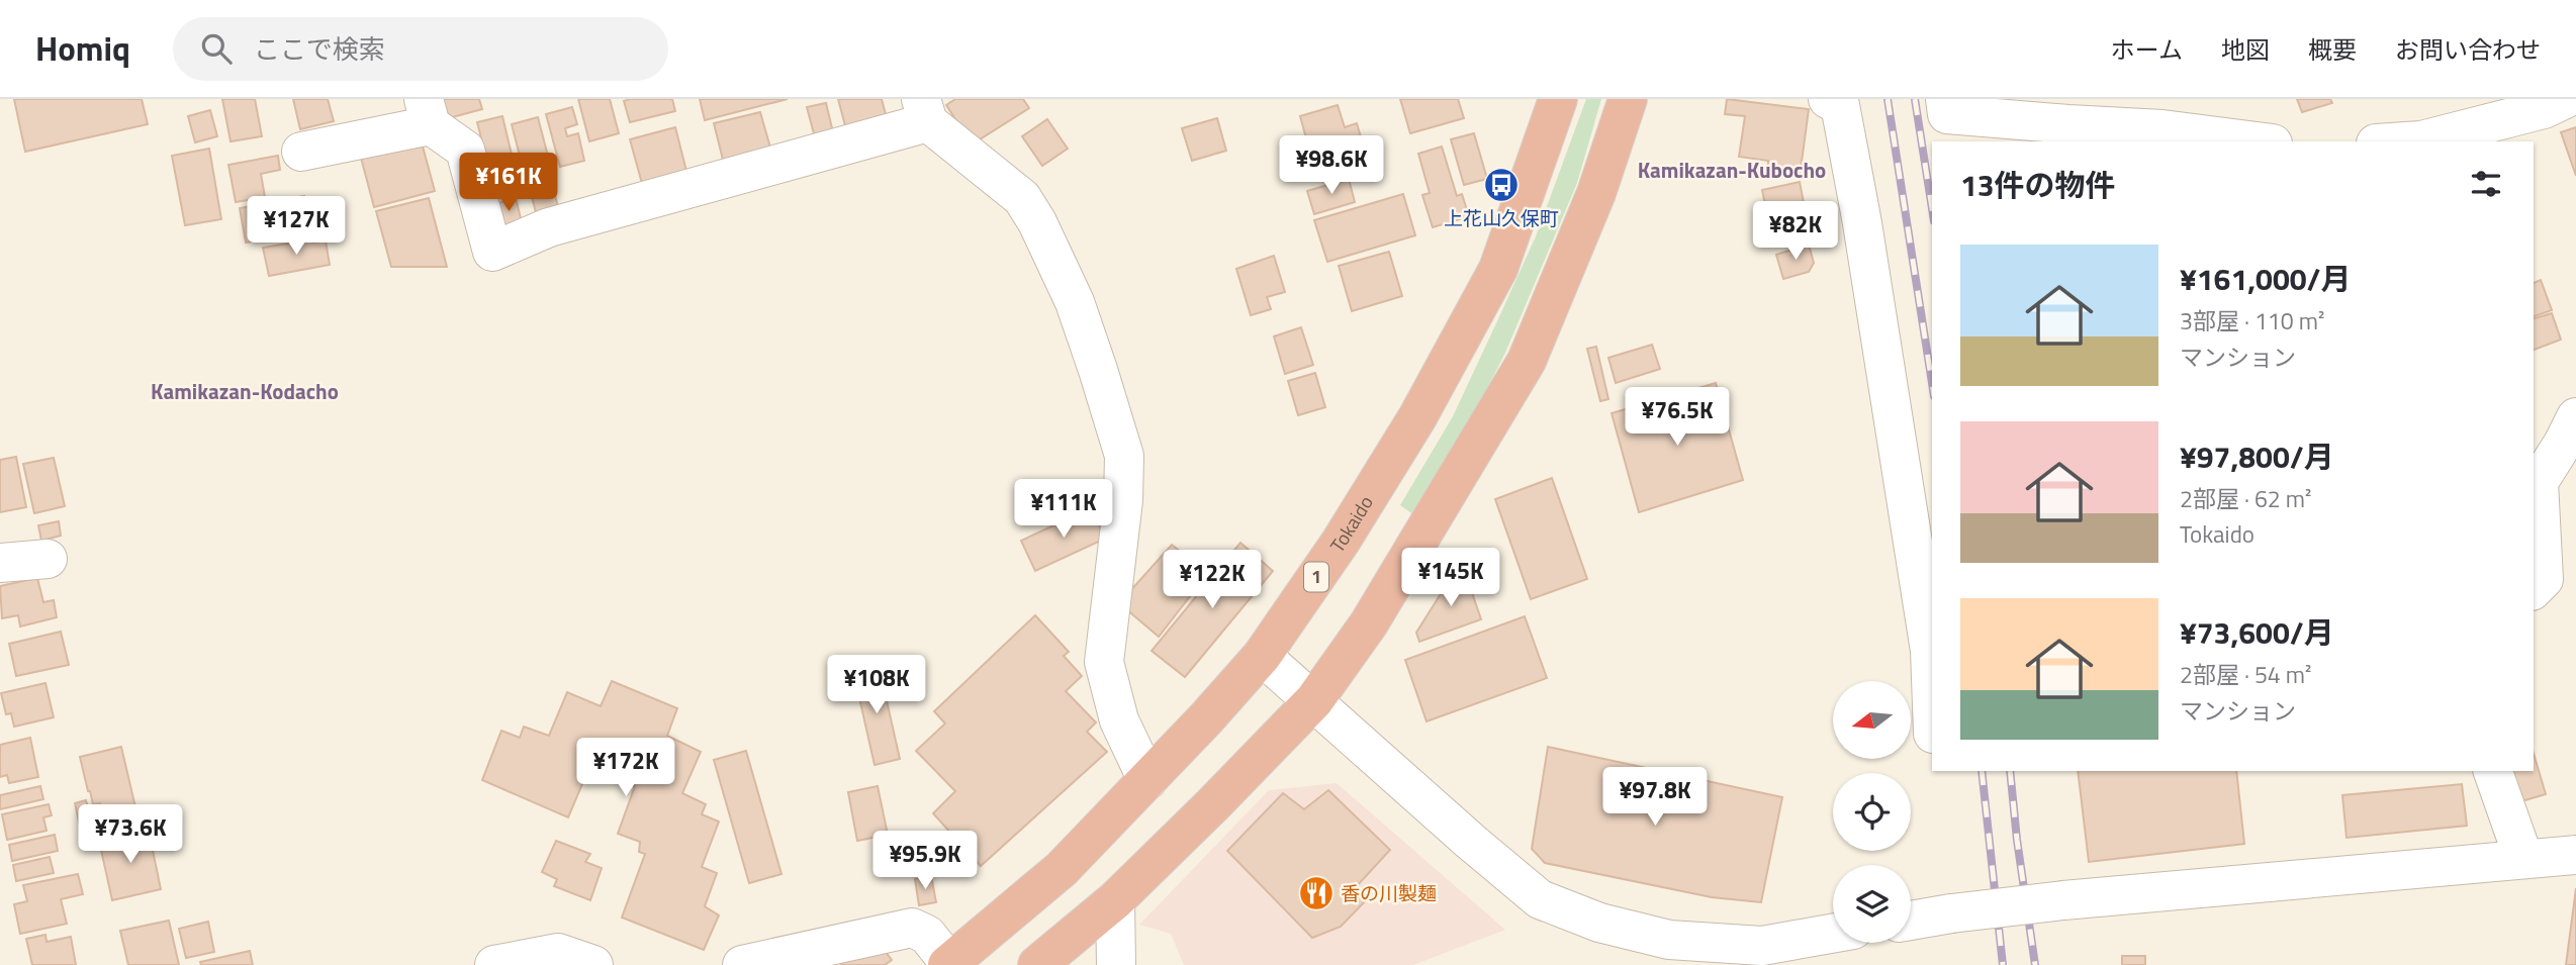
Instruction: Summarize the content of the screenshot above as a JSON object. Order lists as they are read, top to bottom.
{
  "streets": {
    "highway": ["Tokaido", "1"]
  },
  "districts": ["Kamikazan-Kubocho", "Kamikazan-Kodacho"],
  "places": {
    "bus stop": ["上花山久保町"],
    "restaurant": ["香の川製麺"]
  },
  "north": "left",
  "page": {
    "header": "Homiq",
    "search": "ここで検索",
    "nav": [
      "ホーム",
      "地図",
      "概要",
      "お問い合わせ"
    ],
    "price": [
      "¥98.6K",
      "¥161K",
      "¥127K",
      "¥82K",
      "¥76.5K",
      "¥111K",
      "¥145K",
      "¥122K",
      "¥108K",
      "¥172K",
      "¥97.8K",
      "¥73.6K",
      "¥95.9K"
    ],
    "heading": "13件の物件",
    "list": [
      {
        "name": "¥161,000/月",
        "note": "3部屋 · 110 m² · マンション"
      },
      {
        "name": "¥97,800/月",
        "note": "2部屋 · 62 m² · Tokaido"
      },
      {
        "name": "¥73,600/月",
        "note": "2部屋 · 54 m² · マンション"
      }
    ]
  }
}
